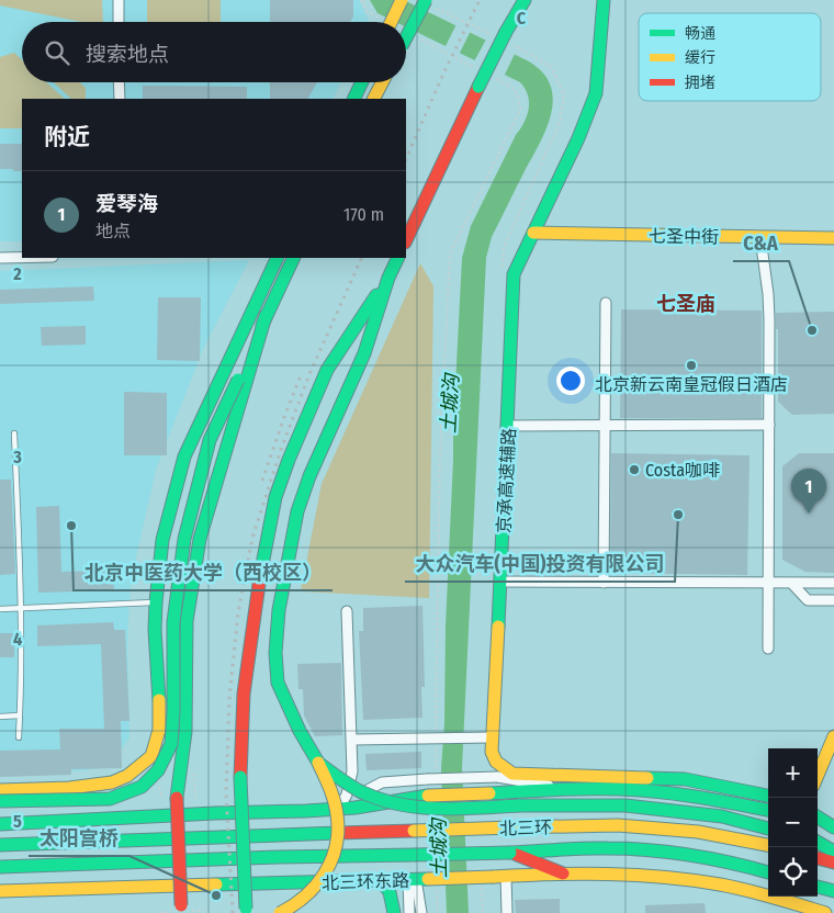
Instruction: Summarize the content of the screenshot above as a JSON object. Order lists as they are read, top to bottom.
{
  "streets": {
    "main road": [
      "七圣中街",
      "京承高速辅路",
      "北三环",
      "北三环东路"
    ]
  },
  "crossings": [
    ["七圣中街", "京承高速辅路"]
  ],
  "districts": ["七圣庙"],
  "water": ["土城沟"],
  "places": [
    "C&A",
    "北京新云南皇冠假日酒店",
    "Costa咖啡",
    "大众汽车(中国)投资有限公司",
    "北京中医药大学（西校区）",
    "太阳宫桥"
  ],
  "legend": ["畅通", "缓行", "拥堵"],
  "page": {
    "search": "搜索地点",
    "heading": "附近",
    "list": [
      {
        "mark": "1",
        "name": "爱琴海",
        "note": "地点",
        "value": "170 m"
      }
    ],
    "pins": "1",
    "map_buttons": ["+", "−"]
  },
  "grid": {
    "columns": ["C"],
    "rows": [
      "2",
      "3",
      "4",
      "5"
    ]
  }
}
